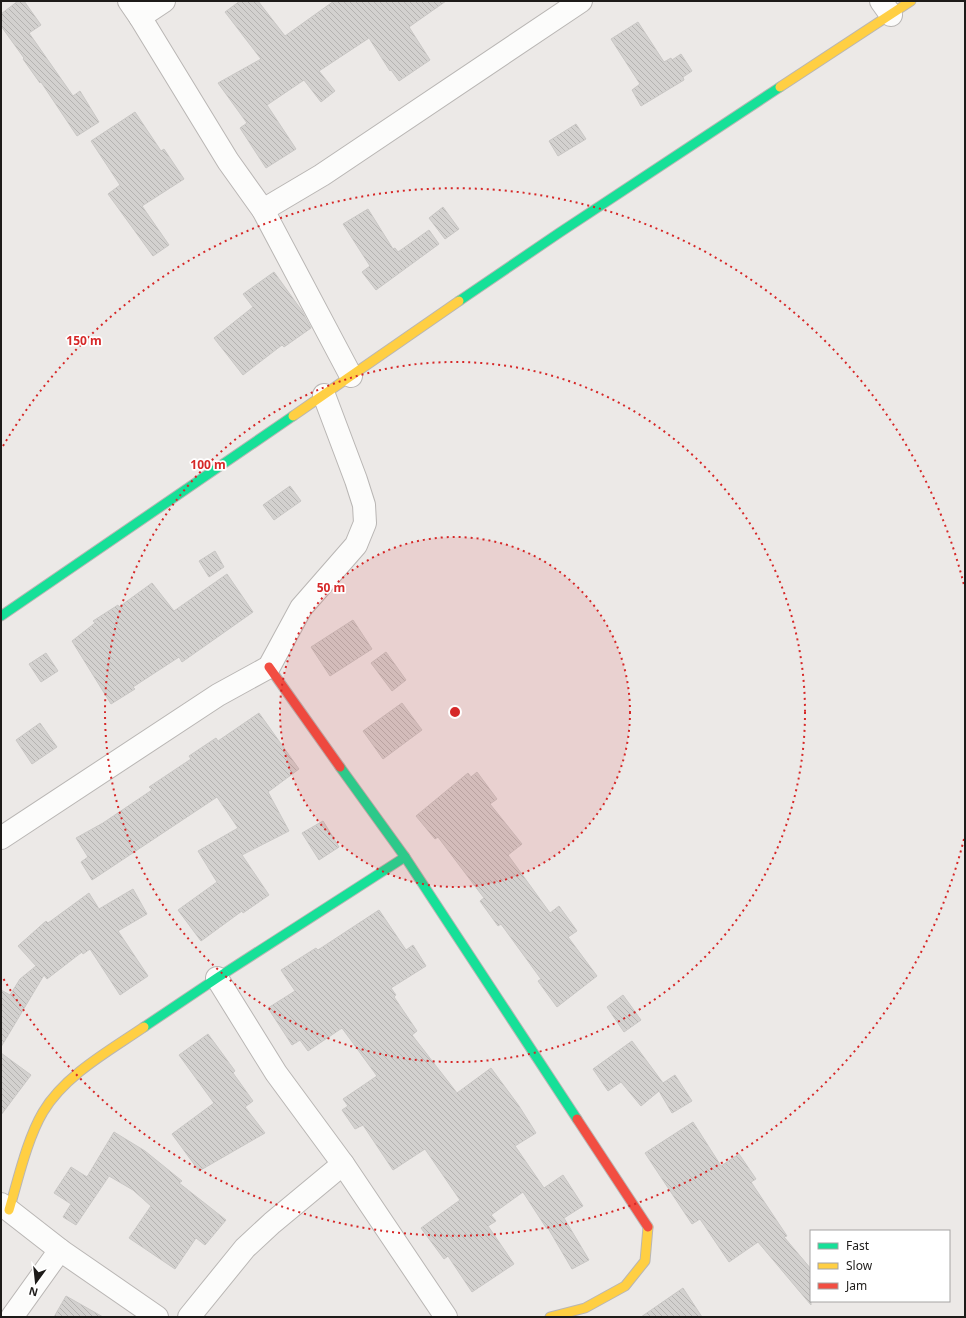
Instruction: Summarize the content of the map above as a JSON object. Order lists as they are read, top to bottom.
{
  "legend": ["Fast", "Slow", "Jam"],
  "north": "bottom",
  "rings": ["150 m", "100 m", "50 m"]
}
